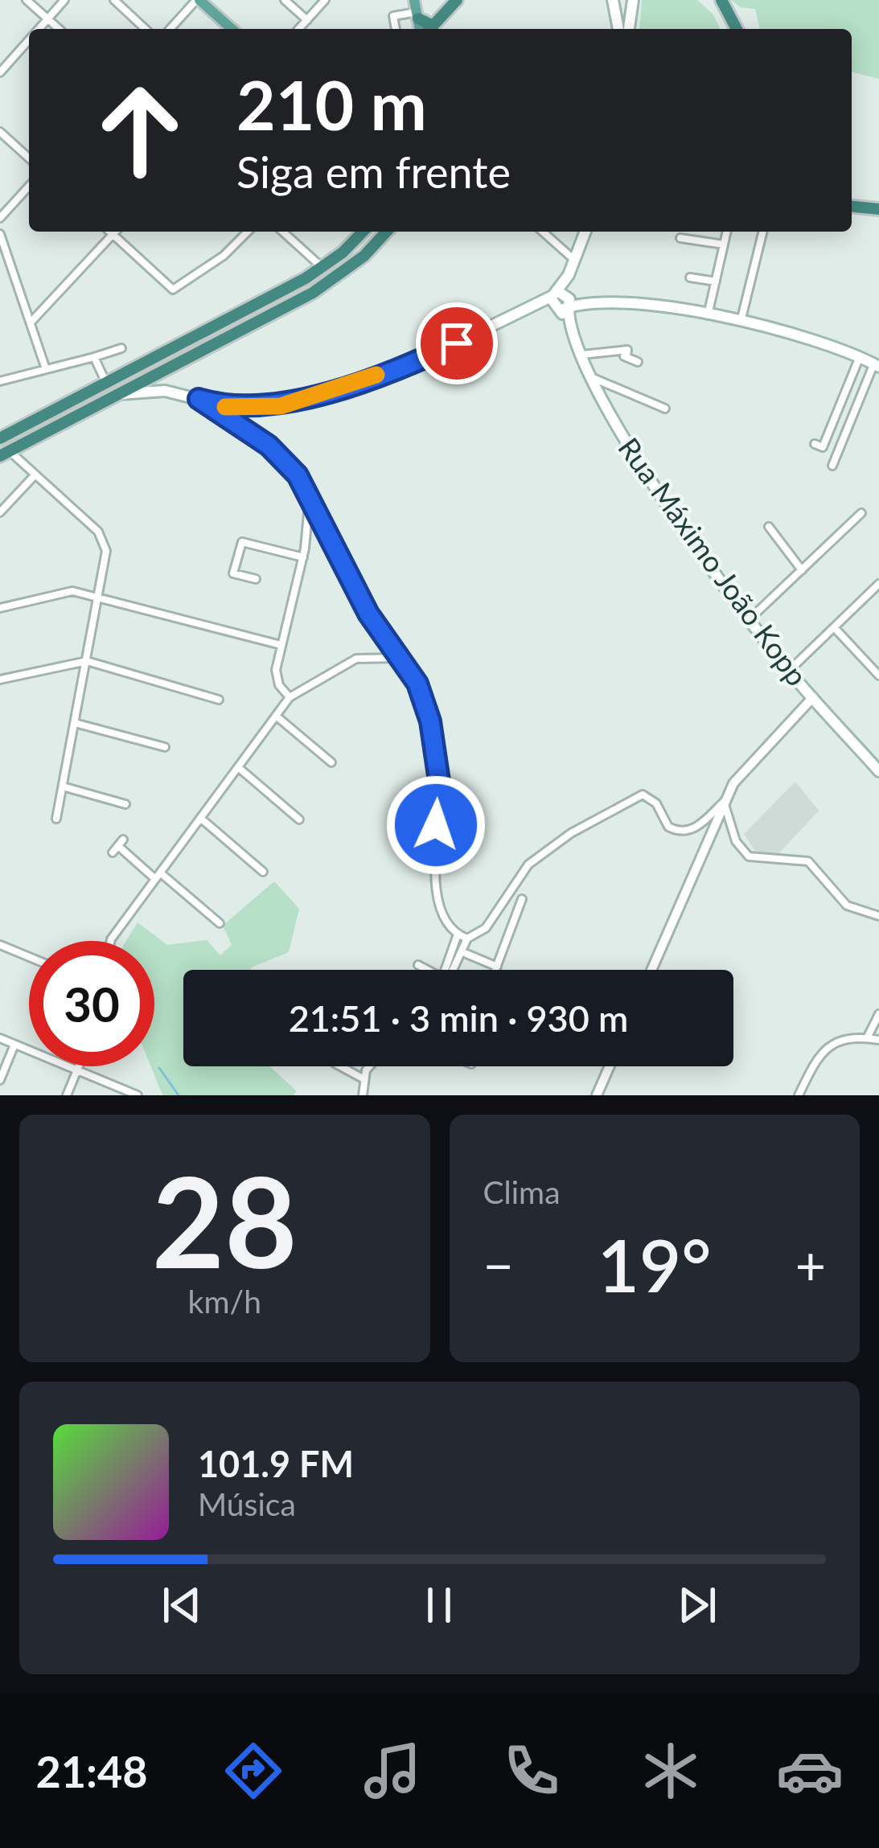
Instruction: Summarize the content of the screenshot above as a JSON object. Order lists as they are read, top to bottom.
{
  "streets": {
    "main road": ["Rua Máximo João Kopp"]
  },
  "page": {
    "turn": ["210 m", "Siga em frente"],
    "limit": "30",
    "trip": "21:51 · 3 min · 930 m",
    "tile": [
      ["28", "km/h"],
      "Clima"
    ],
    "heat": ["−", "19°", "+"],
    "song": ["101.9 FM", "Música"],
    "tabs": "21:48"
  }
}
